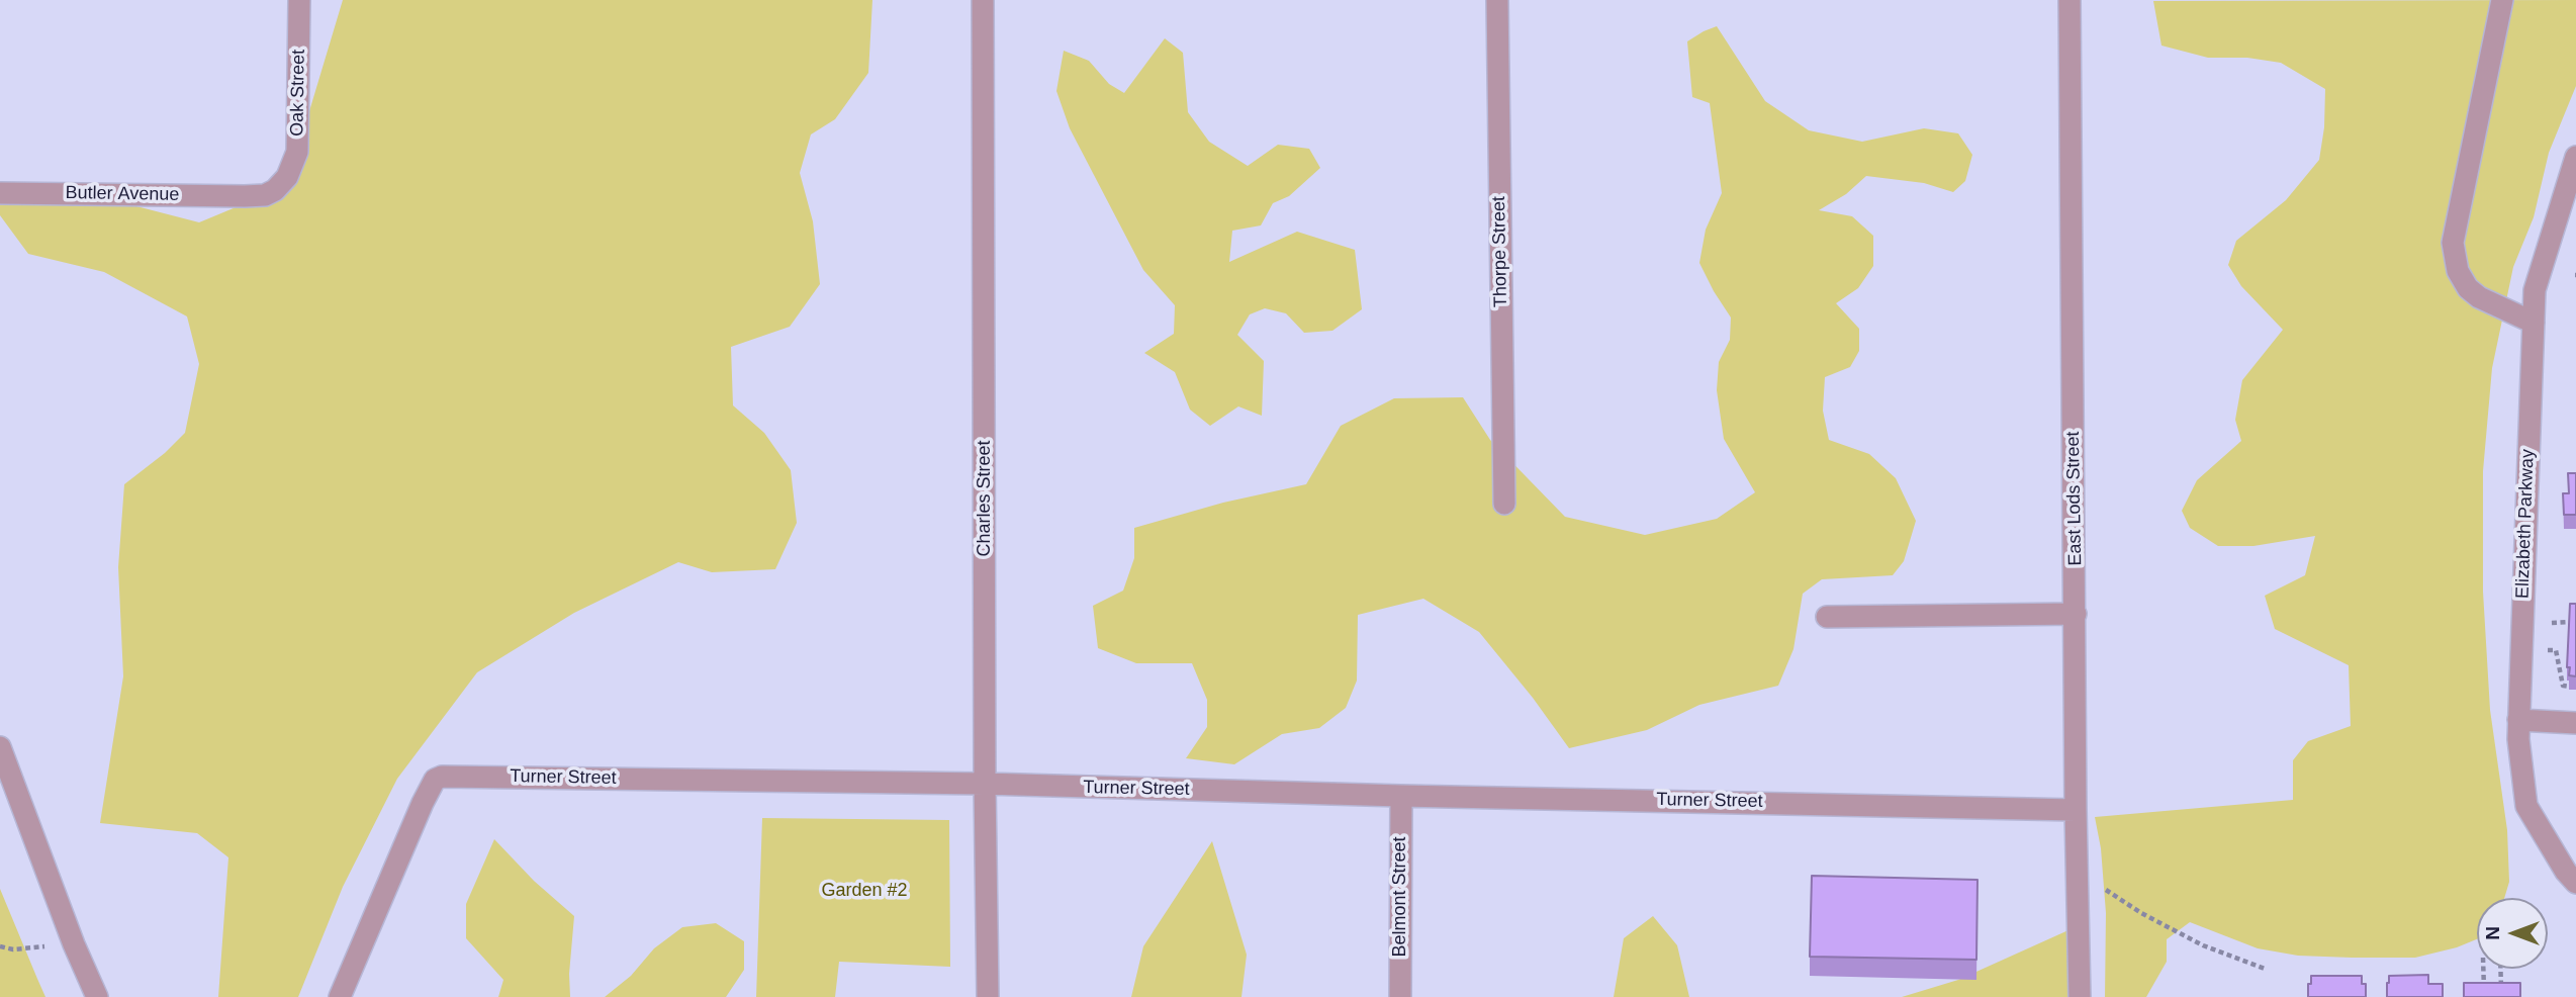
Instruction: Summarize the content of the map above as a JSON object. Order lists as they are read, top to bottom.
{
  "streets": {
    "street": [
      "Oak Street",
      "Butler Avenue",
      "Thorpe Street",
      "Charles Street",
      "East Lods Street",
      "Elizabeth Parkway",
      "Turner Street",
      "Belmont Street"
    ]
  },
  "crossings": [
    ["Oak Street", "Butler Avenue"],
    ["Charles Street", "Turner Street"],
    ["East Lods Street", "Turner Street"],
    ["Turner Street", "Belmont Street"]
  ],
  "parks": ["Garden #2"],
  "north": "left"
}
